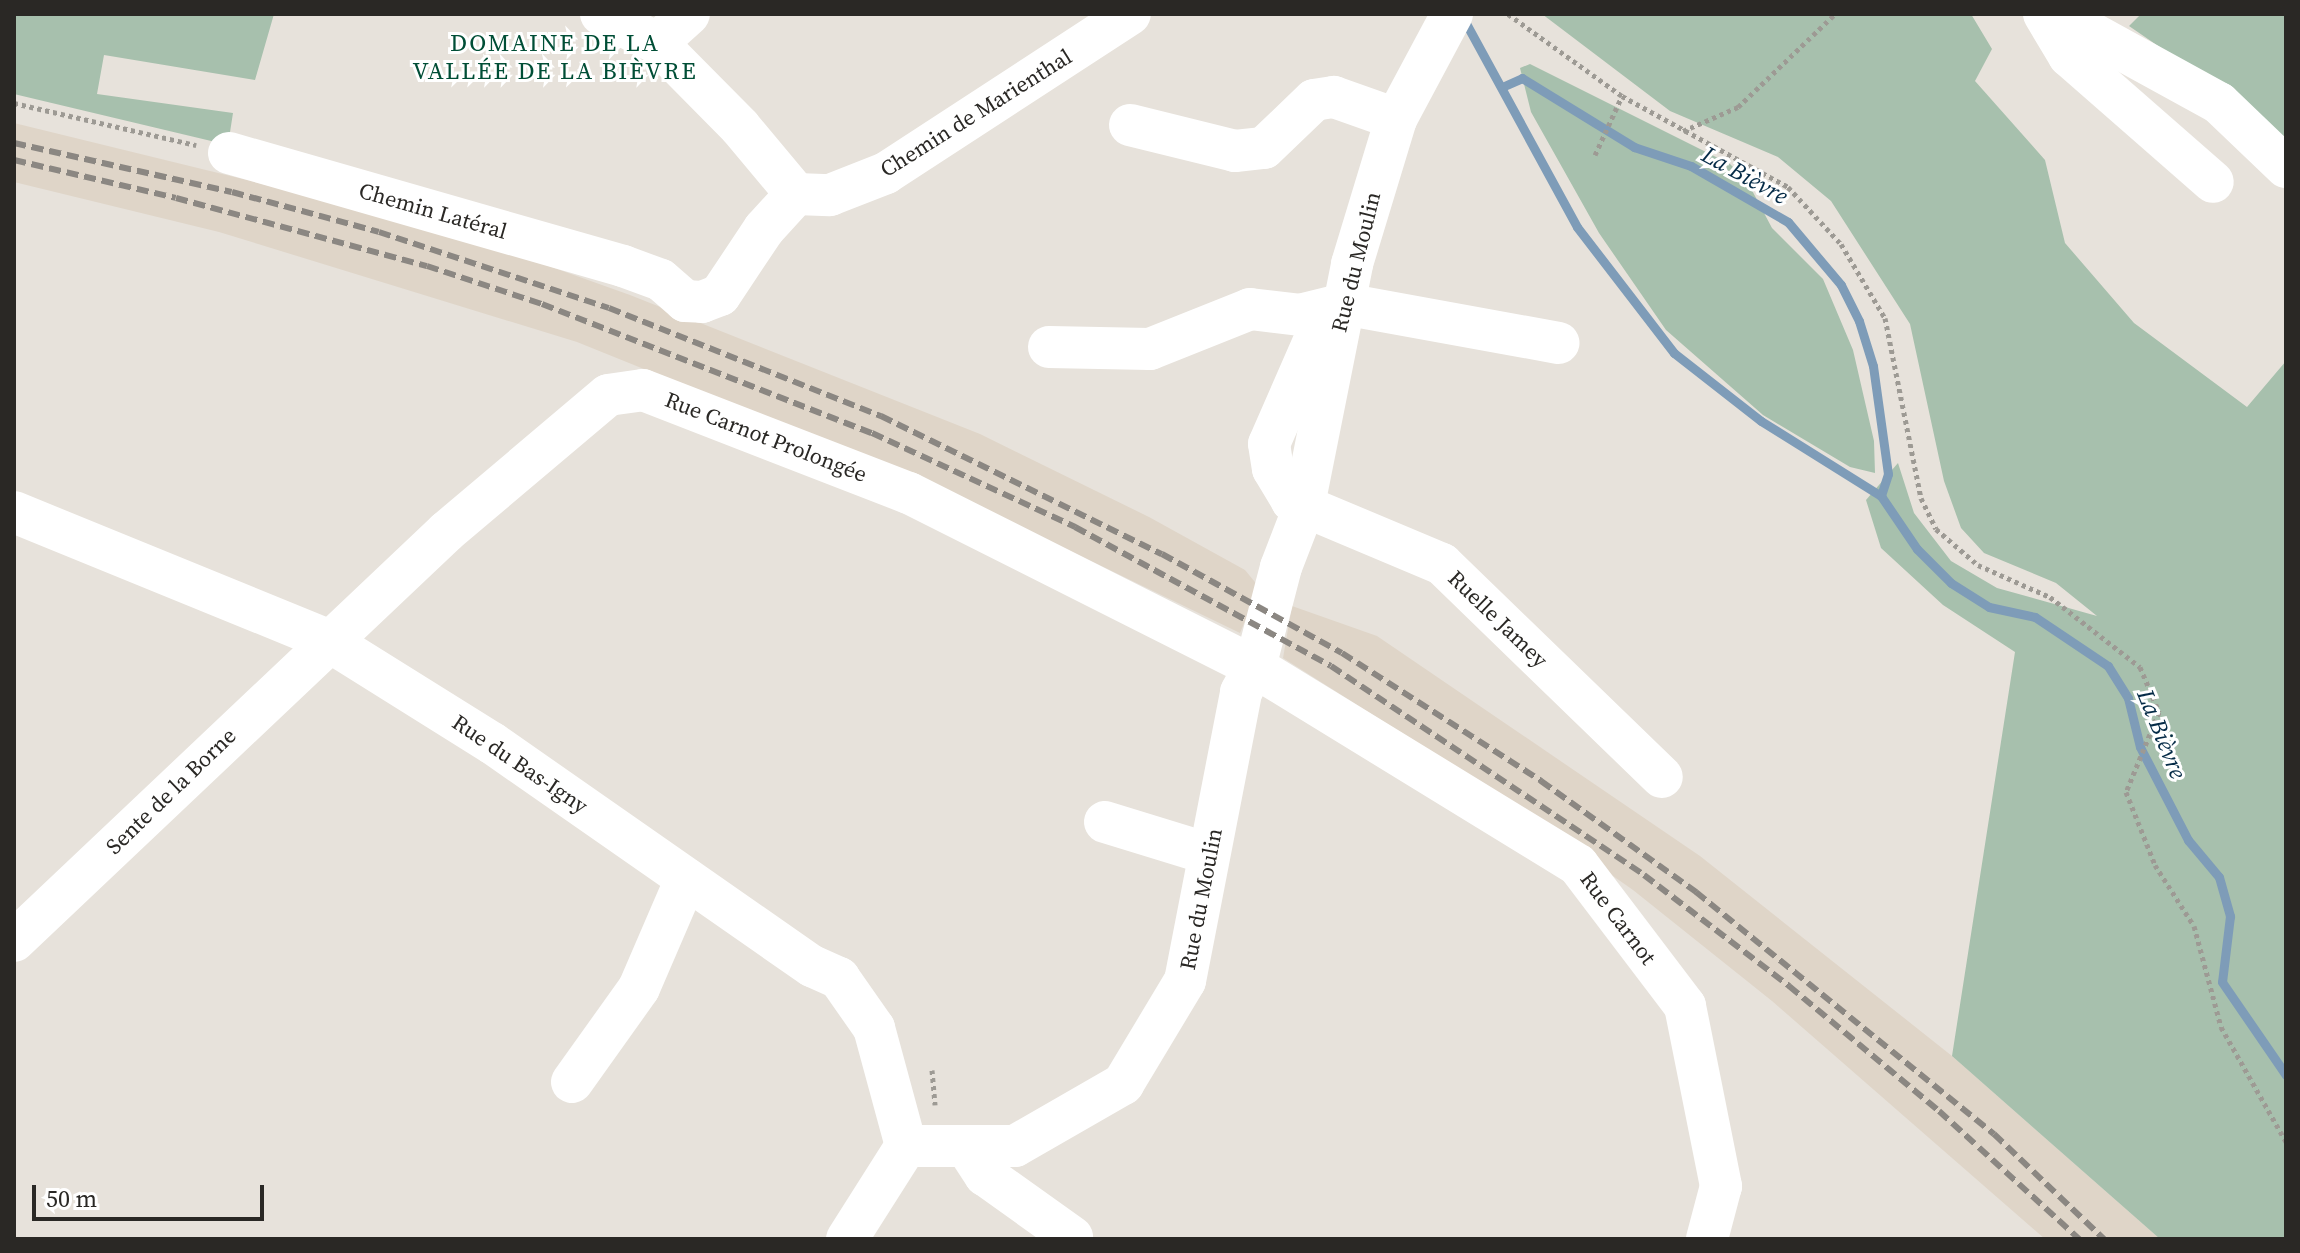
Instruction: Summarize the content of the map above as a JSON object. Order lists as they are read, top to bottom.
{
  "streets": {
    "street": [
      "Chemin de Marienthal",
      "Chemin Latéral",
      "Rue du Moulin",
      "Rue Carnot Prolongée",
      "Ruelle Jamey",
      "Rue du Bas-Igny",
      "Sente de la Borne",
      "Rue Carnot"
    ]
  },
  "crossings": [
    ["Chemin de Marienthal", "Chemin Latéral"],
    ["Rue du Moulin", "Rue Carnot Prolongée"],
    ["Rue du Moulin", "Ruelle Jamey"],
    ["Rue du Moulin", "Rue du Bas-Igny"],
    ["Rue du Moulin", "Rue Carnot"],
    ["Rue Carnot Prolongée", "Rue du Bas-Igny"],
    ["Rue Carnot Prolongée", "Sente de la Borne"],
    ["Rue Carnot Prolongée", "Rue Carnot"],
    ["Rue du Bas-Igny", "Sente de la Borne"]
  ],
  "districts": ["DOMAINE DE LA VALLÉE DE LA BIÈVRE"],
  "water": ["La Bièvre"],
  "scale_bar": "50 m"
}
